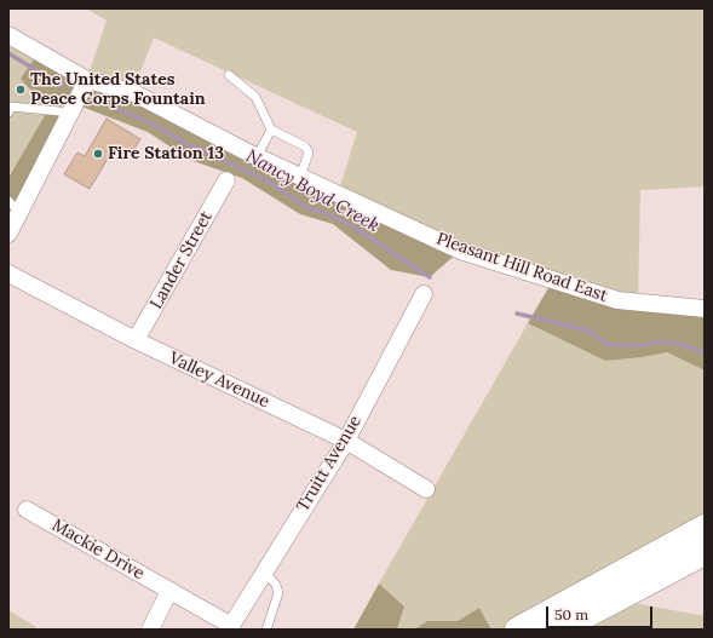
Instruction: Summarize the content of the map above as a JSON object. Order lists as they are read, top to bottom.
{
  "streets": {
    "street": [
      "Lander Street",
      "Pleasant Hill Road East",
      "Valley Avenue",
      "Truitt Avenue",
      "Mackie Drive"
    ]
  },
  "crossings": [
    ["Lander Street", "Valley Avenue"],
    ["Valley Avenue", "Truitt Avenue"],
    ["Truitt Avenue", "Mackie Drive"]
  ],
  "water": ["Nancy Boyd Creek"],
  "places": ["The United States Peace Corps Fountain", "Fire Station 13"],
  "scale_bar": "50 m"
}
